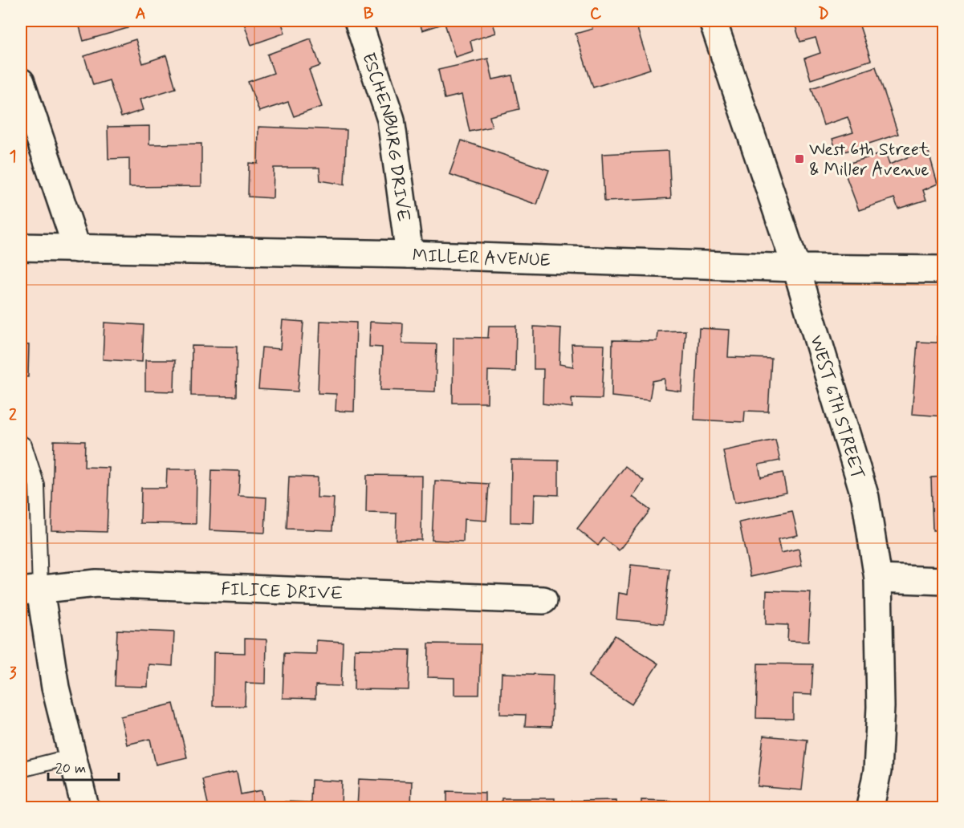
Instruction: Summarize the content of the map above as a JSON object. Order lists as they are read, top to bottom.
{
  "streets": {
    "street": [
      "ESCHENBURG DRIVE",
      "MILLER AVENUE",
      "WEST 6TH STREET",
      "FILICE DRIVE"
    ]
  },
  "crossings": [
    ["ESCHENBURG DRIVE", "MILLER AVENUE"],
    ["MILLER AVENUE", "WEST 6TH STREET"]
  ],
  "places": {
    "transit": ["West 6th Street & Miller Avenue"]
  },
  "scale_bar": "20 m",
  "grid": {
    "columns": [
      "A",
      "B",
      "C",
      "D"
    ],
    "rows": ["1", "2", "3"]
  }
}
